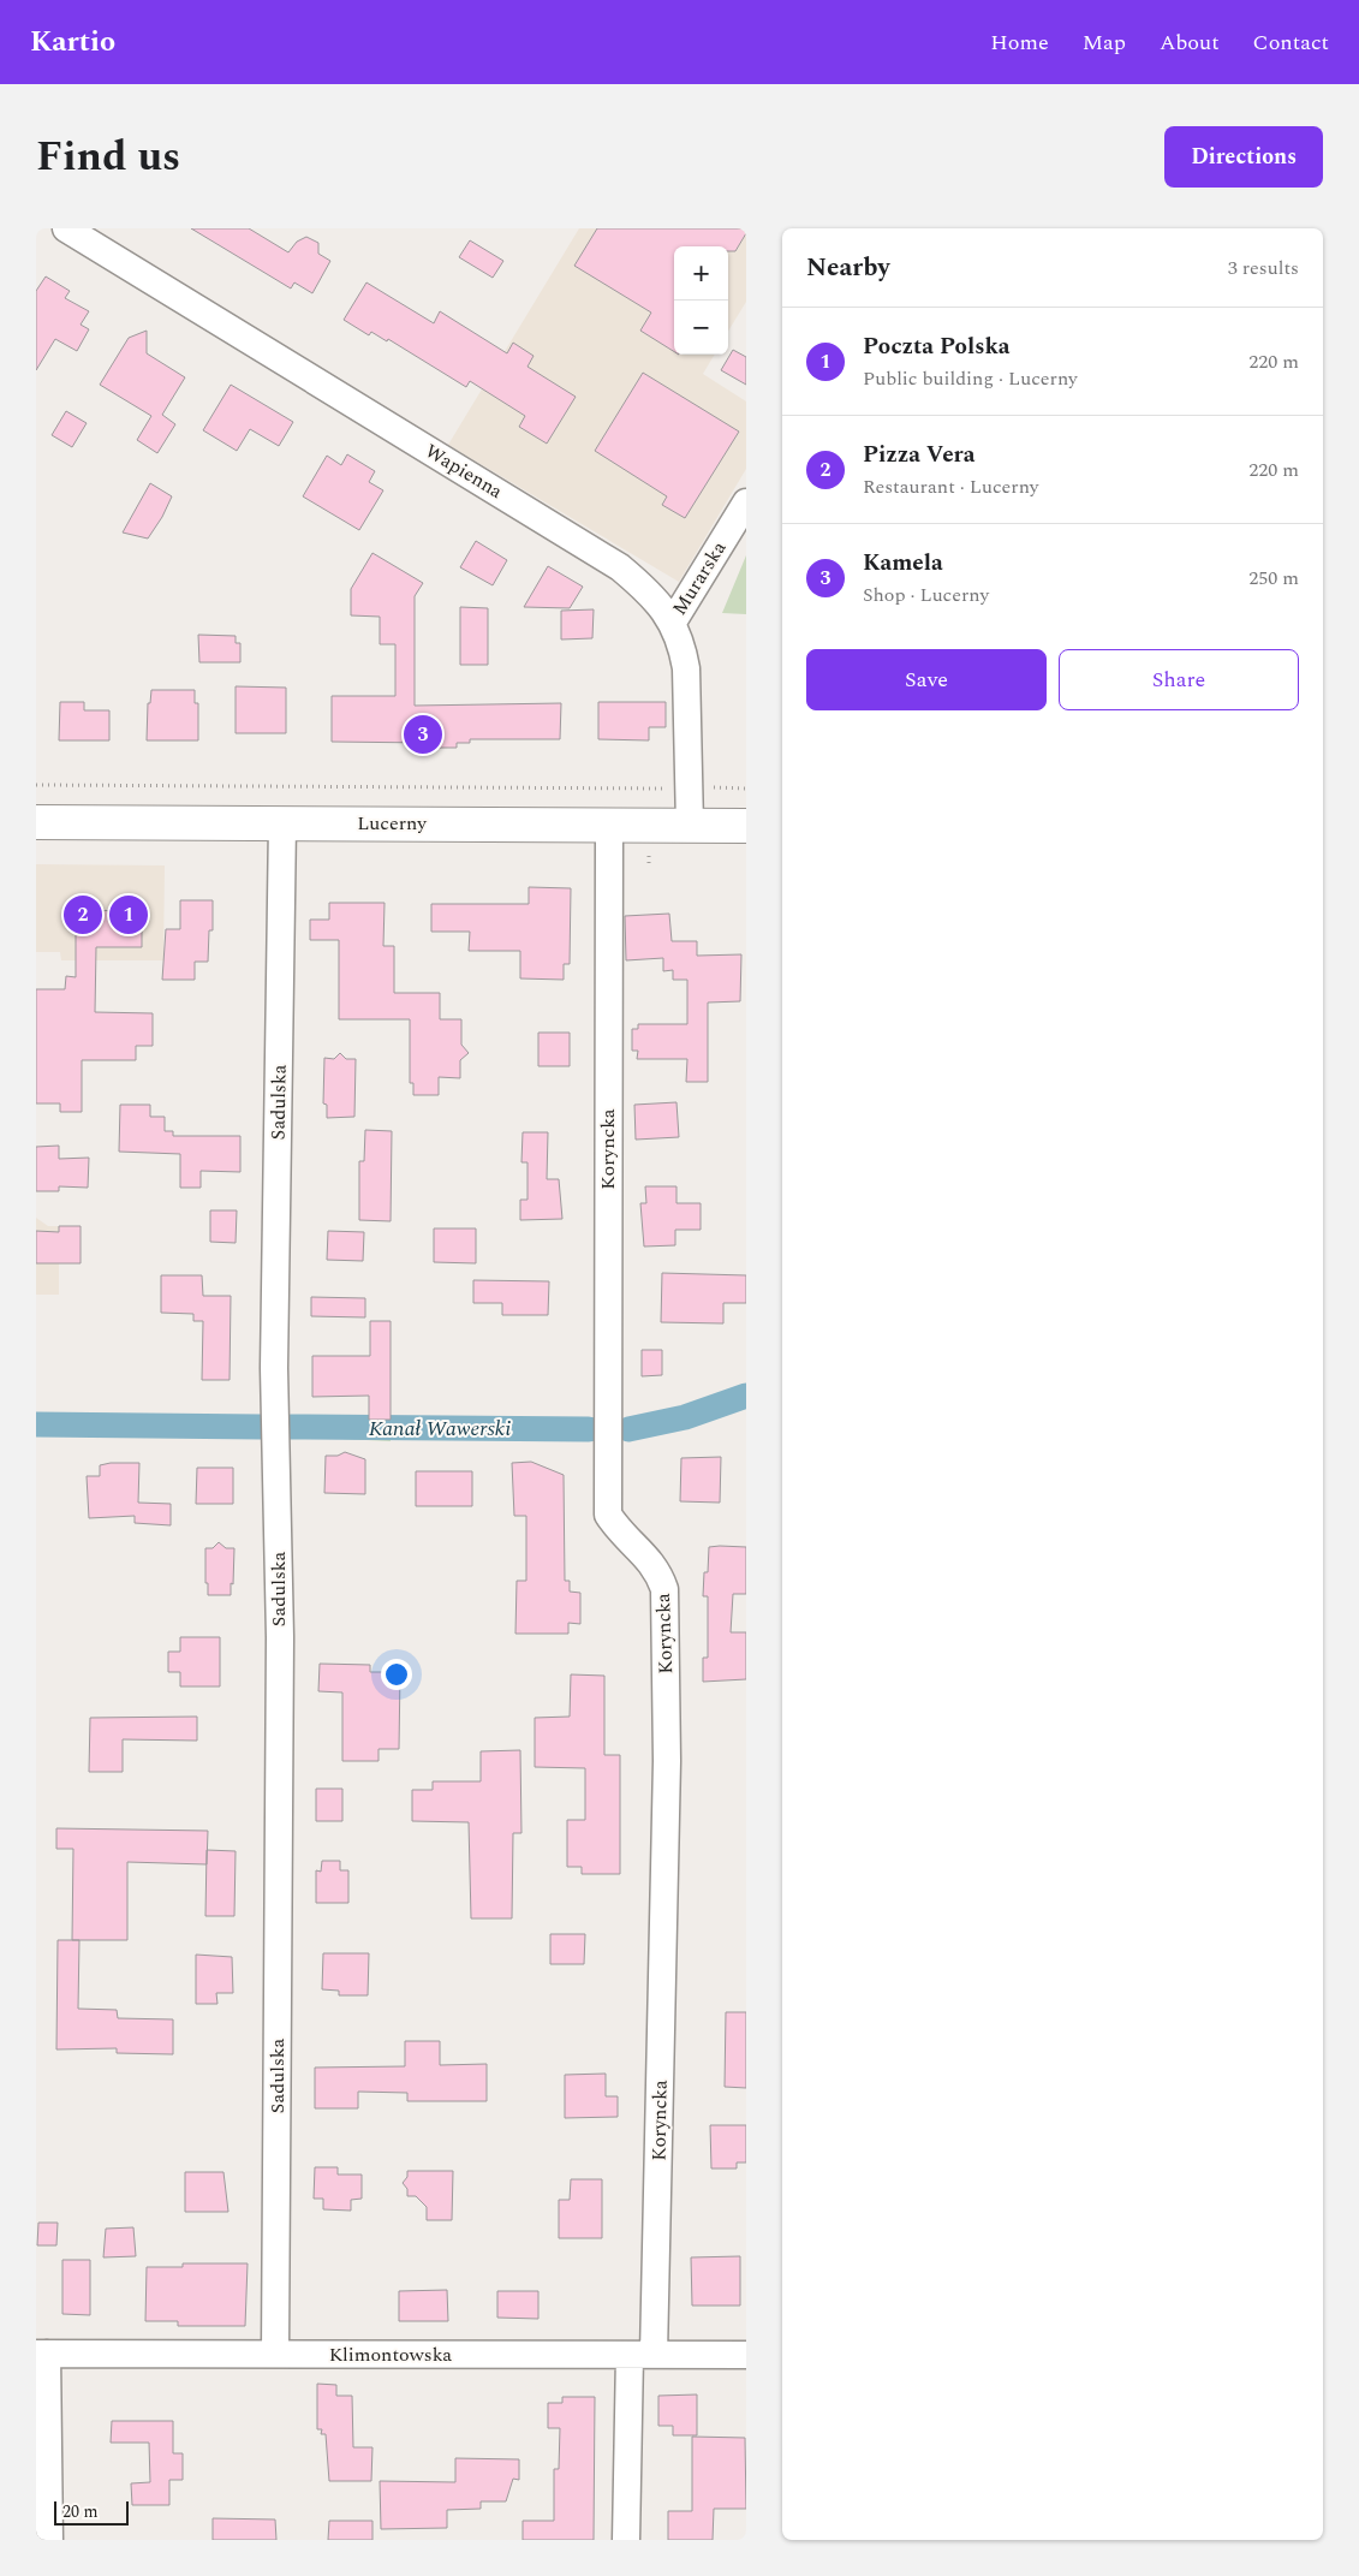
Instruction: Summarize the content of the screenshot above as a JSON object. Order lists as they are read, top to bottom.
{
  "streets": {
    "street": [
      "Wapienna",
      "Murarska",
      "Lucerny",
      "Sadulska",
      "Koryncka",
      "Klimontowska"
    ]
  },
  "crossings": [
    ["Wapienna", "Murarska"],
    ["Wapienna", "Lucerny"],
    ["Lucerny", "Sadulska"],
    ["Lucerny", "Koryncka"],
    ["Sadulska", "Klimontowska"],
    ["Koryncka", "Klimontowska"]
  ],
  "water": ["Kanał Wawerski"],
  "scale_bar": "20 m",
  "page": {
    "header": "Kartio",
    "nav": [
      "Home",
      "Map",
      "About",
      "Contact"
    ],
    "title": "Find us",
    "buttons": [
      "Directions",
      ["Save", "Share"]
    ],
    "heading": ["Nearby", "3 results"],
    "map_buttons": ["+", "−"],
    "list": [
      {
        "mark": "1",
        "name": "Poczta Polska",
        "note": "Public building · Lucerny",
        "value": "220 m"
      },
      {
        "mark": "2",
        "name": "Pizza Vera",
        "note": "Restaurant · Lucerny",
        "value": "220 m"
      },
      {
        "mark": "3",
        "name": "Kamela",
        "note": "Shop · Lucerny",
        "value": "250 m"
      }
    ],
    "pins": ["3", "1", "2"],
    "scale": "20 m"
  }
}
